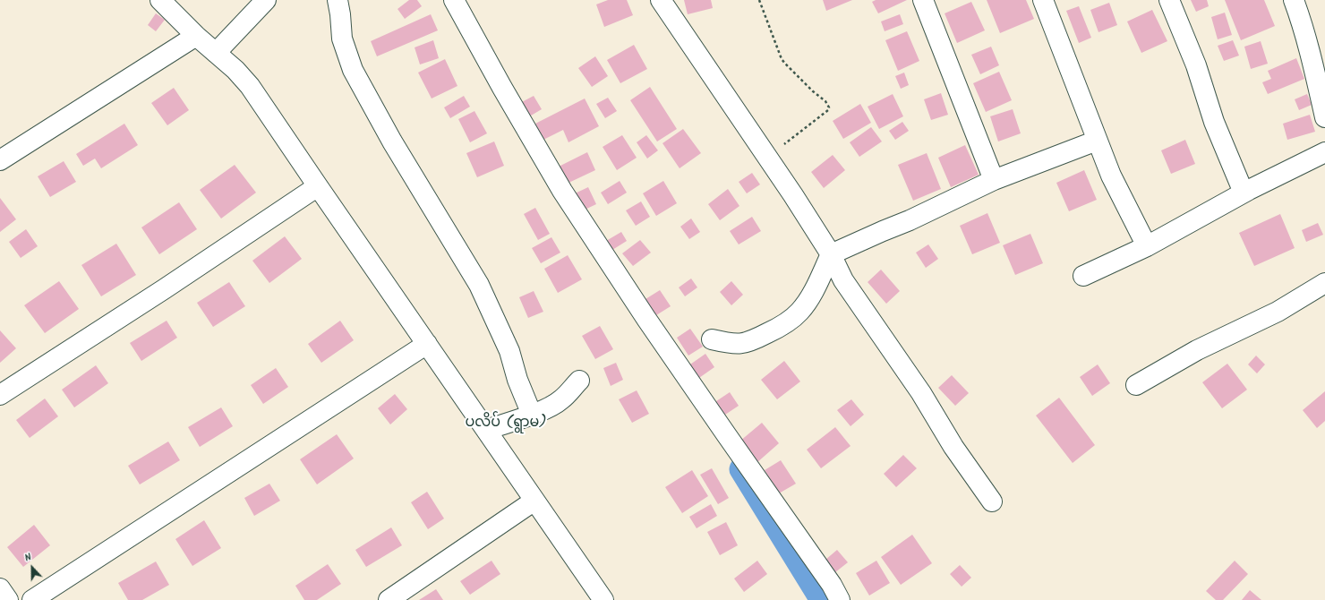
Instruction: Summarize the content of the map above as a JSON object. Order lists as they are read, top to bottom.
{
  "districts": ["ပလိပ် (ရွာမ)"],
  "north": "top"
}
